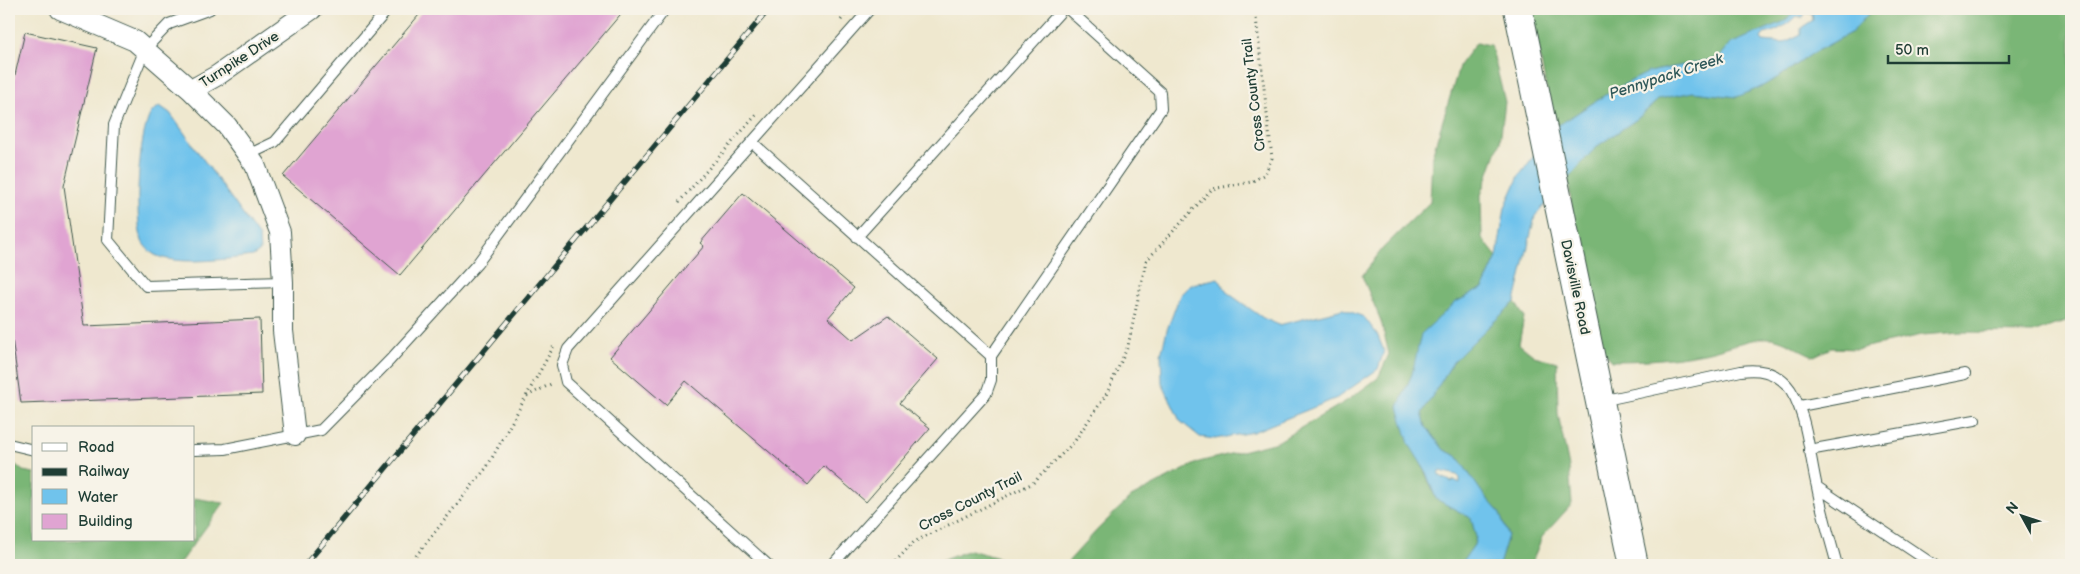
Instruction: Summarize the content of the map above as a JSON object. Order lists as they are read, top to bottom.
{
  "streets": {
    "street": ["Turnpike Drive", "Davisville Road"],
    "path": ["Cross County Trail"]
  },
  "water": ["Pennypack Creek"],
  "legend": [
    "Road",
    "Railway",
    "Water",
    "Building"
  ],
  "scale_bar": "50 m",
  "north": "top left"
}
